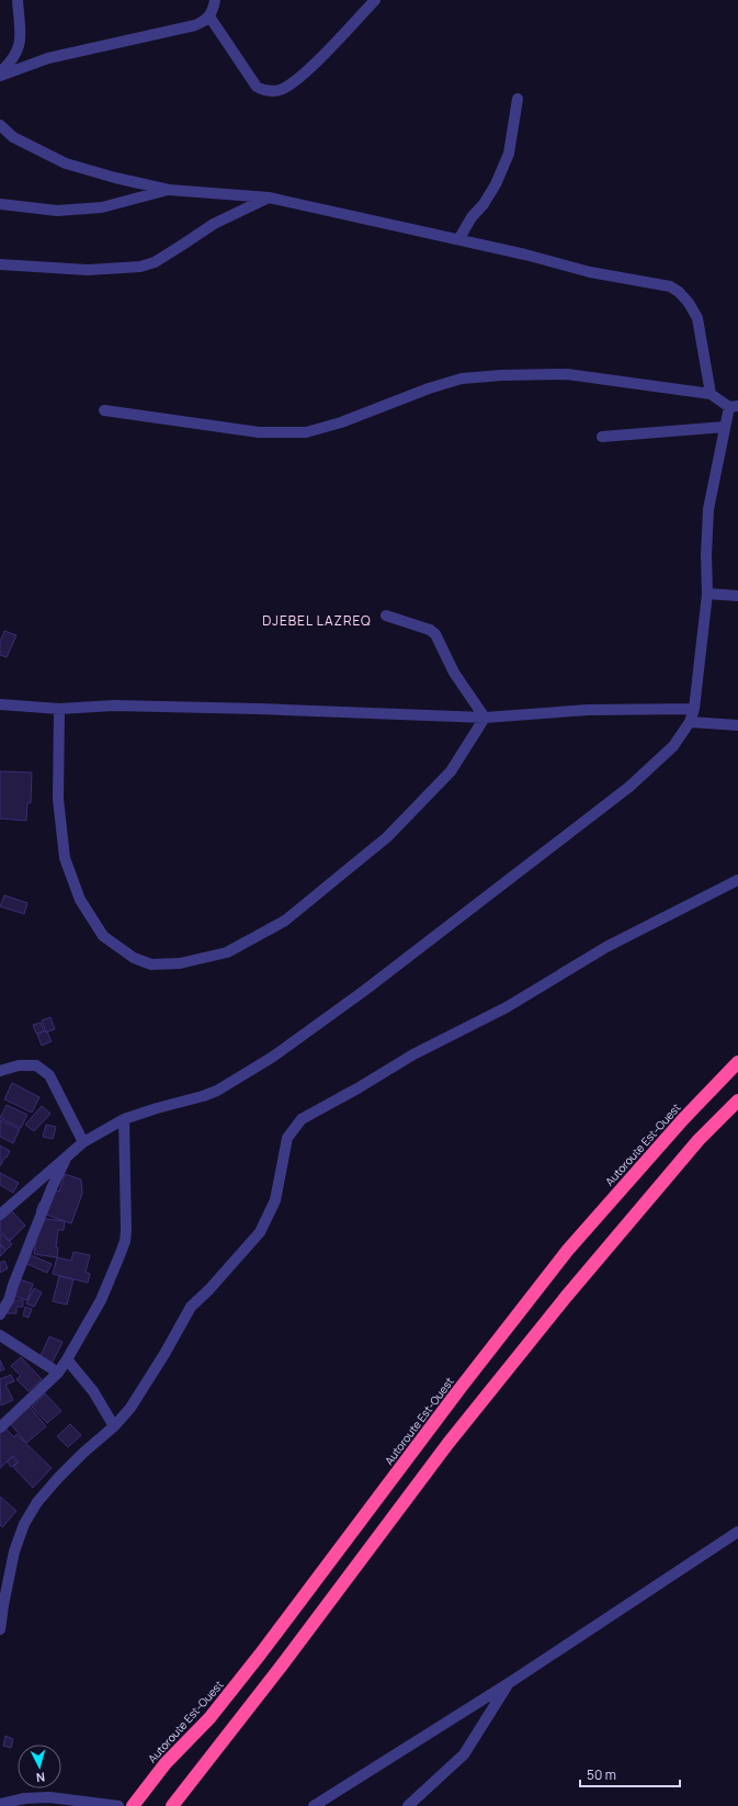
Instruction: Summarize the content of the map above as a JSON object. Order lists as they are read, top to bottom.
{
  "streets": {
    "highway": ["Autoroute Est-Ouest"]
  },
  "districts": ["DJEBEL LAZREQ"],
  "scale_bar": "50 m",
  "north": "bottom"
}
